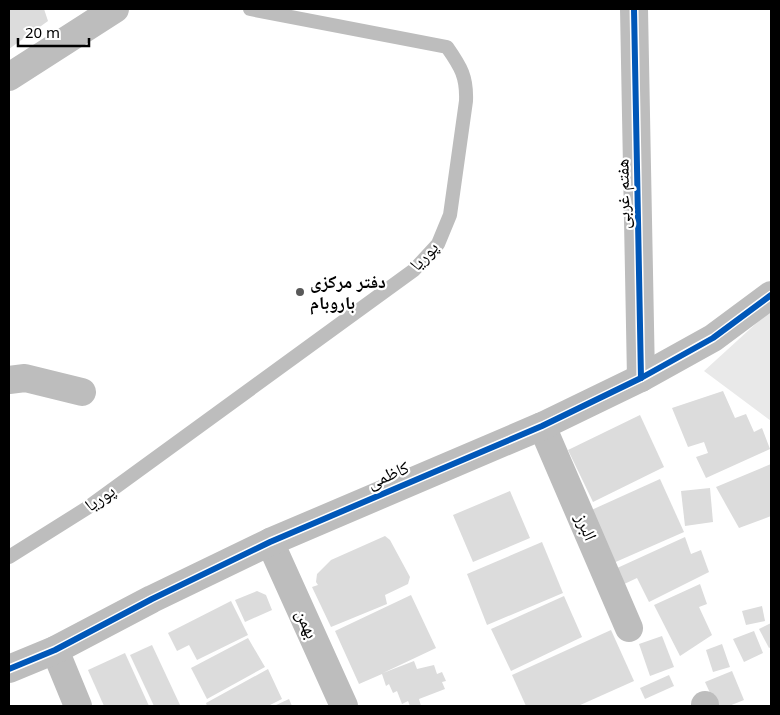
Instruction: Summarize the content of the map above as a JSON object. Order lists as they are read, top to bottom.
{
  "streets": {
    "street": [
      "هفتم غربی",
      "کاظمی",
      "البرز",
      "بهمن"
    ],
    "lane": ["پوریا"]
  },
  "crossings": [
    ["هفتم غربی", "کاظمی"],
    ["کاظمی", "البرز"],
    ["کاظمی", "بهمن"]
  ],
  "places": ["دفتر مرکزی باروبام"],
  "scale_bar": "20 m"
}
